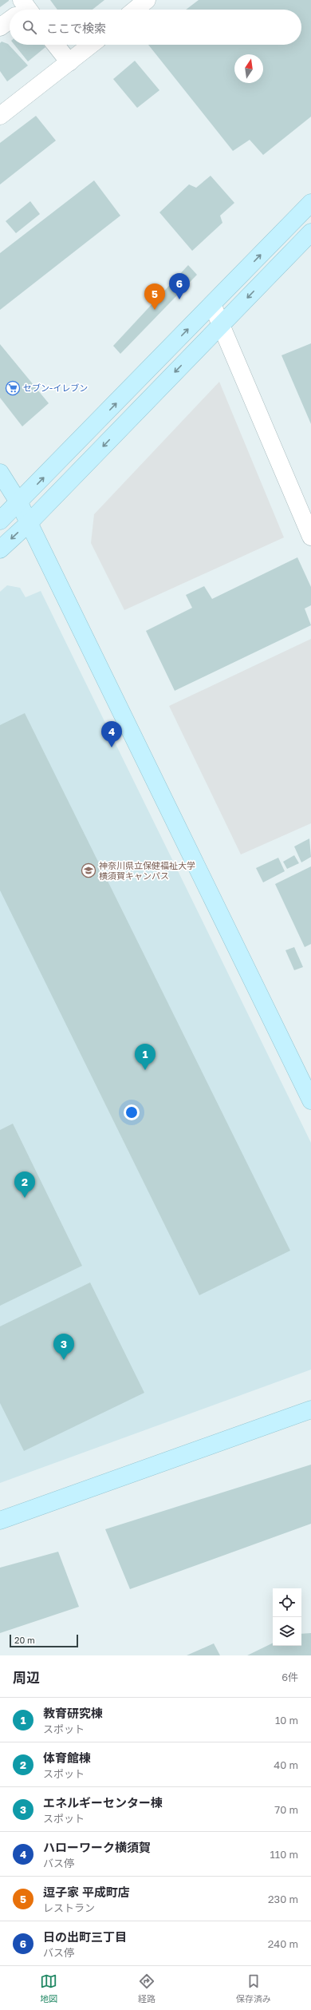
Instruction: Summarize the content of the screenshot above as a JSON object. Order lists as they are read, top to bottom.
{
  "places": {
    "supermarket": ["セブン-イレブン"],
    "school or university": ["神奈川県立保健福祉大学 横須賀キャンパス"]
  },
  "scale_bar": "20 m",
  "north": "top",
  "page": {
    "search": "ここで検索",
    "pins": [
      "6",
      "5",
      "4",
      "1",
      "2",
      "3"
    ],
    "scale": "20 m",
    "heading": ["周辺", "6件"],
    "list": [
      {
        "mark": "1",
        "name": "教育研究棟",
        "note": "スポット",
        "value": "10 m"
      },
      {
        "mark": "2",
        "name": "体育館棟",
        "note": "スポット",
        "value": "40 m"
      },
      {
        "mark": "3",
        "name": "エネルギーセンター棟",
        "note": "スポット",
        "value": "70 m"
      },
      {
        "mark": "4",
        "name": "ハローワーク横須賀",
        "note": "バス停",
        "value": "110 m"
      },
      {
        "mark": "5",
        "name": "逗子家 平成町店",
        "note": "レストラン",
        "value": "230 m"
      },
      {
        "mark": "6",
        "name": "日の出町三丁目",
        "note": "バス停",
        "value": "240 m"
      }
    ],
    "nav": ["地図", "経路", "保存済み"]
  }
}
